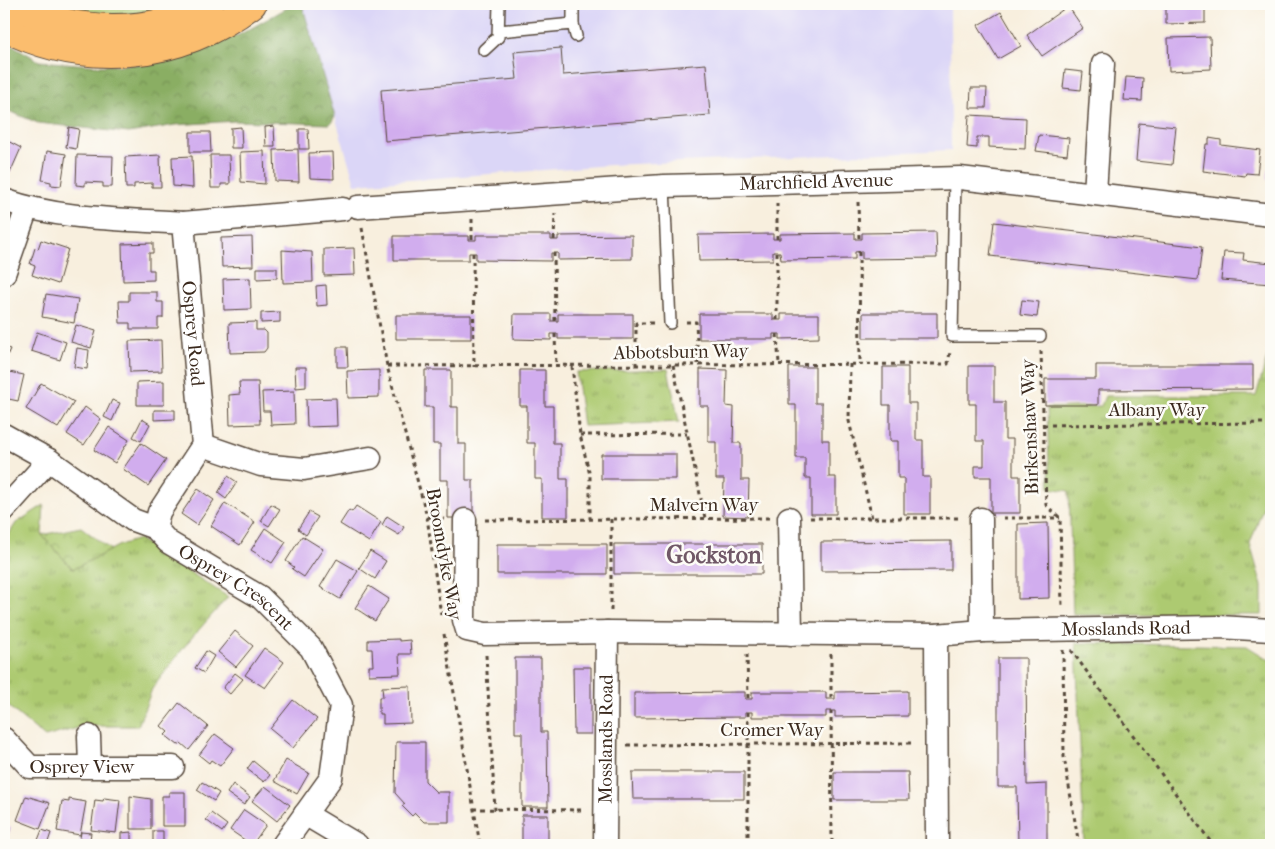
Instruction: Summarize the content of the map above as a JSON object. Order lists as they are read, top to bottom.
{
  "streets": {
    "street": [
      "Marchfield Avenue",
      "Osprey Road",
      "Osprey Crescent",
      "Mosslands Road",
      "Osprey View"
    ],
    "path": [
      "Abbotsburn Way",
      "Albany Way",
      "Birkenshaw Way",
      "Malvern Way",
      "Broomdyke Way",
      "Cromer Way"
    ]
  },
  "crossings": [
    ["Marchfield Avenue", "Broomdyke Way"],
    ["Abbotsburn Way", "Broomdyke Way"],
    ["Albany Way", "Birkenshaw Way"],
    ["Birkenshaw Way", "Malvern Way"],
    ["Malvern Way", "Broomdyke Way"],
    ["Malvern Way", "Mosslands Road"],
    ["Mosslands Road", "Cromer Way"]
  ],
  "districts": ["Gockston"]
}
